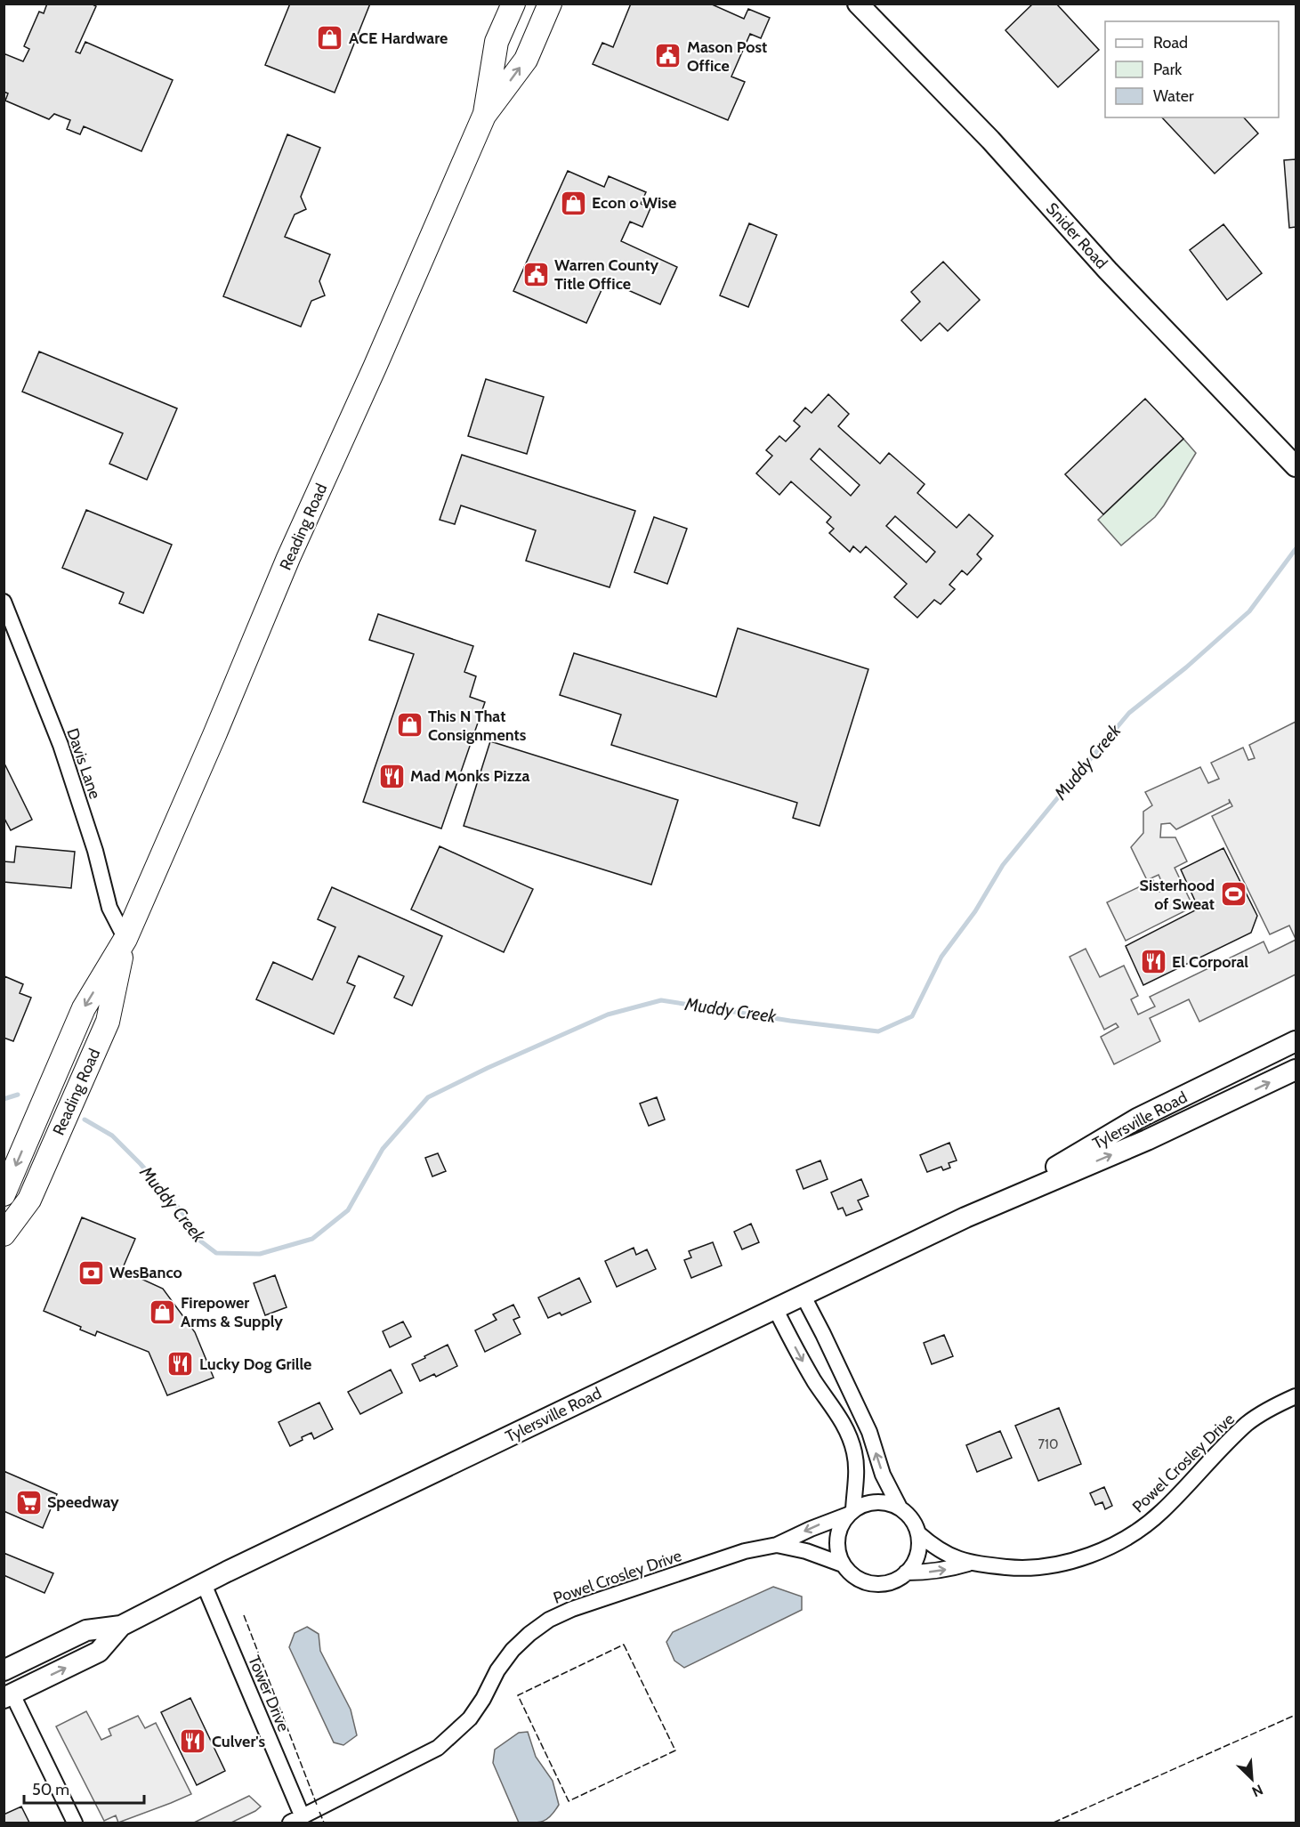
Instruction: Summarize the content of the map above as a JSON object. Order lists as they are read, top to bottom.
{
  "streets": {
    "main road": ["Snider Road", "Reading Road", "Tylersville Road"],
    "street": ["Davis Lane", "Powel Crosley Drive", "Tower Drive"]
  },
  "crossings": [
    ["Reading Road", "Davis Lane"],
    ["Tylersville Road", "Tower Drive"],
    ["Powel Crosley Drive", "Tower Drive"]
  ],
  "water": ["Muddy Creek"],
  "places": {
    "shop": [
      "ACE Hardware",
      "Econ o Wise",
      "This N That Consignments",
      "Firepower Arms & Supply"
    ],
    "public building": ["Mason Post Office", "Warren County Title Office"],
    "restaurant": [
      "Mad Monks Pizza",
      "El Corporal",
      "Lucky Dog Grille",
      "Culver's"
    ],
    "sports": ["Sisterhood of Sweat"],
    "bank": ["WesBanco"],
    "supermarket": ["Speedway"]
  },
  "house_numbers": ["710"],
  "legend": ["Road", "Park", "Water"],
  "scale_bar": "50 m",
  "north": "bottom right"
}
